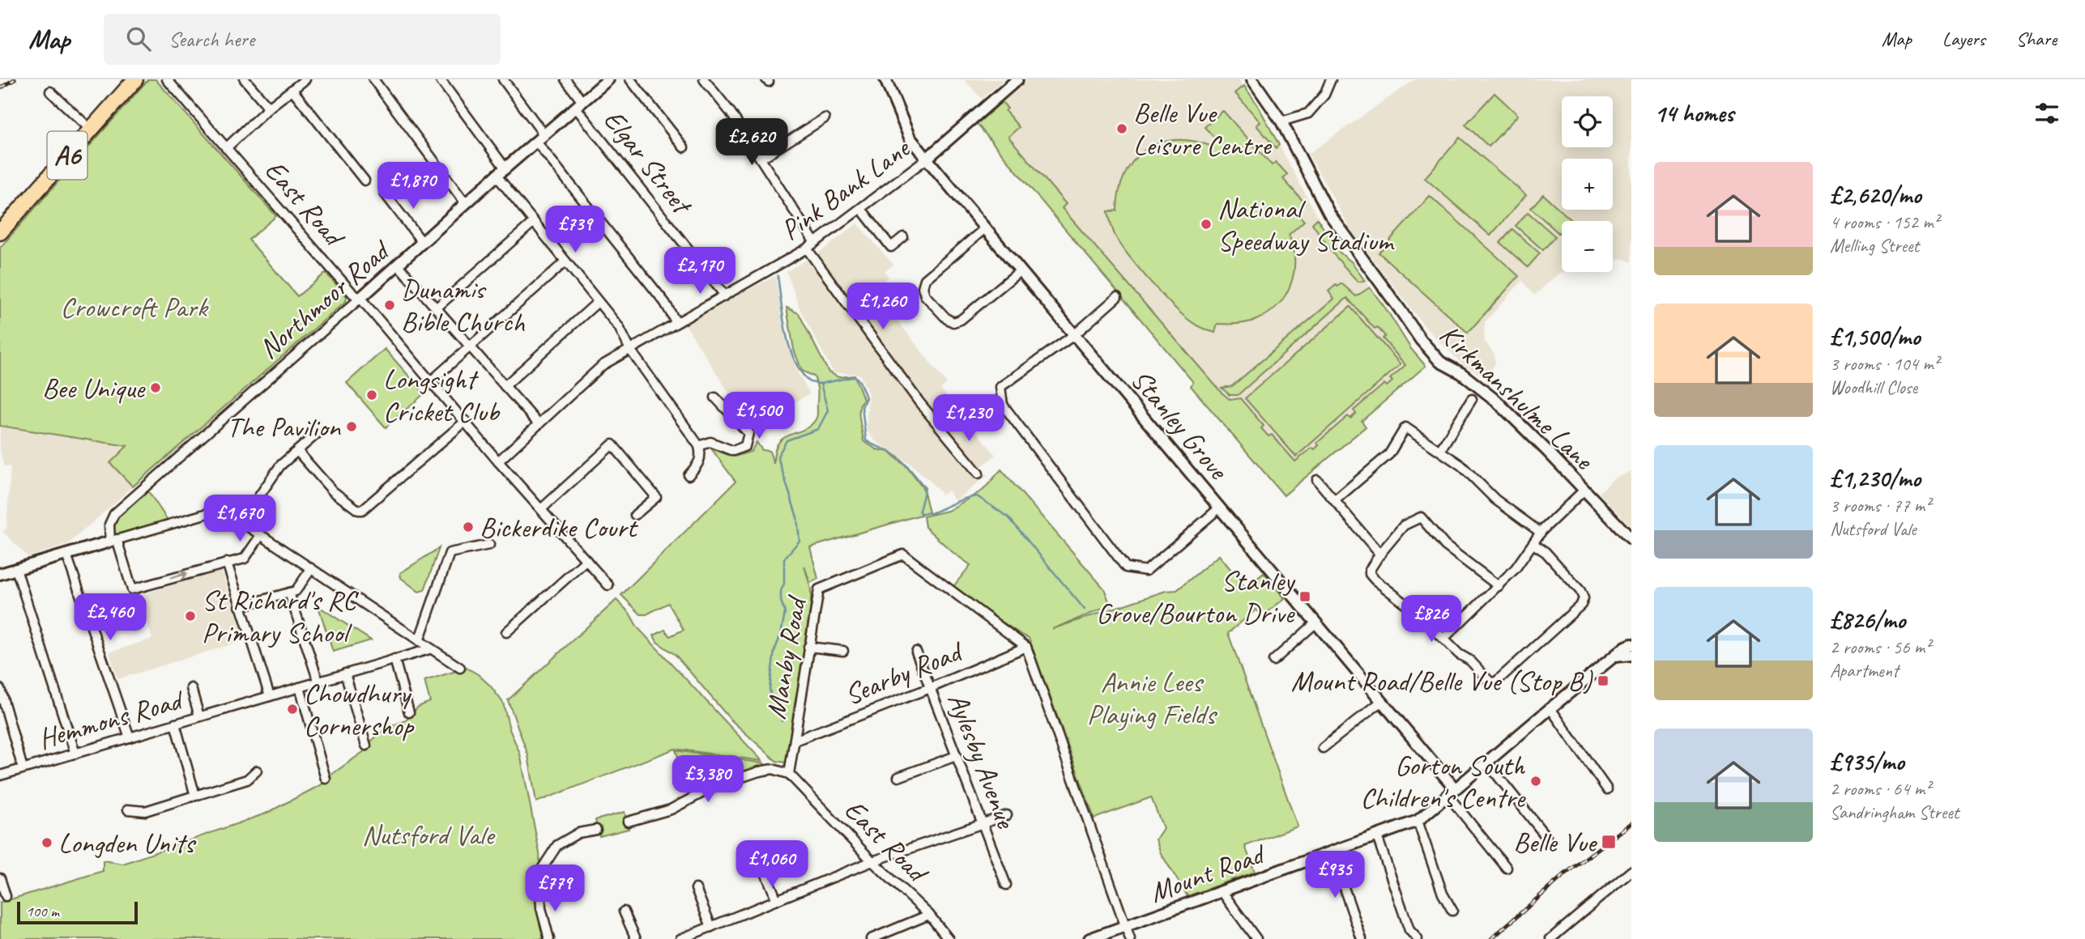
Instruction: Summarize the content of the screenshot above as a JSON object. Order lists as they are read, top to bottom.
{
  "streets": {
    "highway": ["A6"],
    "street": [
      "Elgar Street",
      "Pink Bank Lane",
      "East Road",
      "Northmoor Road",
      "Kirkmanshulme Lane",
      "Stanley Grove",
      "Manby Road",
      "Searby Road",
      "Hemmons Road",
      "Aylesby Avenue",
      "Mount Road"
    ]
  },
  "crossings": [
    ["Elgar Street", "Pink Bank Lane"],
    ["Elgar Street", "Northmoor Road"],
    ["Pink Bank Lane", "East Road"],
    ["Pink Bank Lane", "Stanley Grove"],
    ["East Road", "Northmoor Road"],
    ["East Road", "Manby Road"],
    ["Stanley Grove", "Mount Road"],
    ["Manby Road", "Searby Road"],
    ["Searby Road", "Aylesby Avenue"]
  ],
  "parks": ["Crowcroft Park", "Annie Lees Playing Fields", "Nutsford Vale"],
  "places": {
    "other": [
      "Belle Vue Leisure Centre",
      "National Speedway Stadium",
      "Dunamis Bible Church",
      "Bee Unique",
      "Longsight Cricket Club",
      "The Pavilion",
      "Bickerdike Court",
      "St Richard's RC Primary School",
      "Chowdhury Cornershop",
      "Gorton South Children's Centre",
      "Longden Units"
    ],
    "transit": ["Stanley Grove/Bourton Drive", "Mount Road/Belle Vue (Stop B)", "Belle Vue"]
  },
  "scale_bar": "100 m",
  "page": {
    "header": "Map",
    "search": "Search here",
    "nav": ["Map", "Layers", "Share"],
    "heading": "14 homes",
    "map_buttons": ["+", "−"],
    "price": [
      "£2,620",
      "£1,870",
      "£739",
      "£2,170",
      "£1,260",
      "£1,500",
      "£1,230",
      "£1,670",
      "£2,460",
      "£826",
      "£3,380",
      "£1,060",
      "£935",
      "£779"
    ],
    "list": [
      {
        "name": "£2,620/mo",
        "note": "4 rooms · 152 m² · Melling Street"
      },
      {
        "name": "£1,500/mo",
        "note": "3 rooms · 104 m² · Woodhill Close"
      },
      {
        "name": "£1,230/mo",
        "note": "3 rooms · 77 m² · Nutsford Vale"
      },
      {
        "name": "£826/mo",
        "note": "2 rooms · 56 m² · Apartment"
      },
      {
        "name": "£935/mo",
        "note": "2 rooms · 64 m² · Sandringham Street"
      }
    ],
    "scale": "100 m"
  }
}
